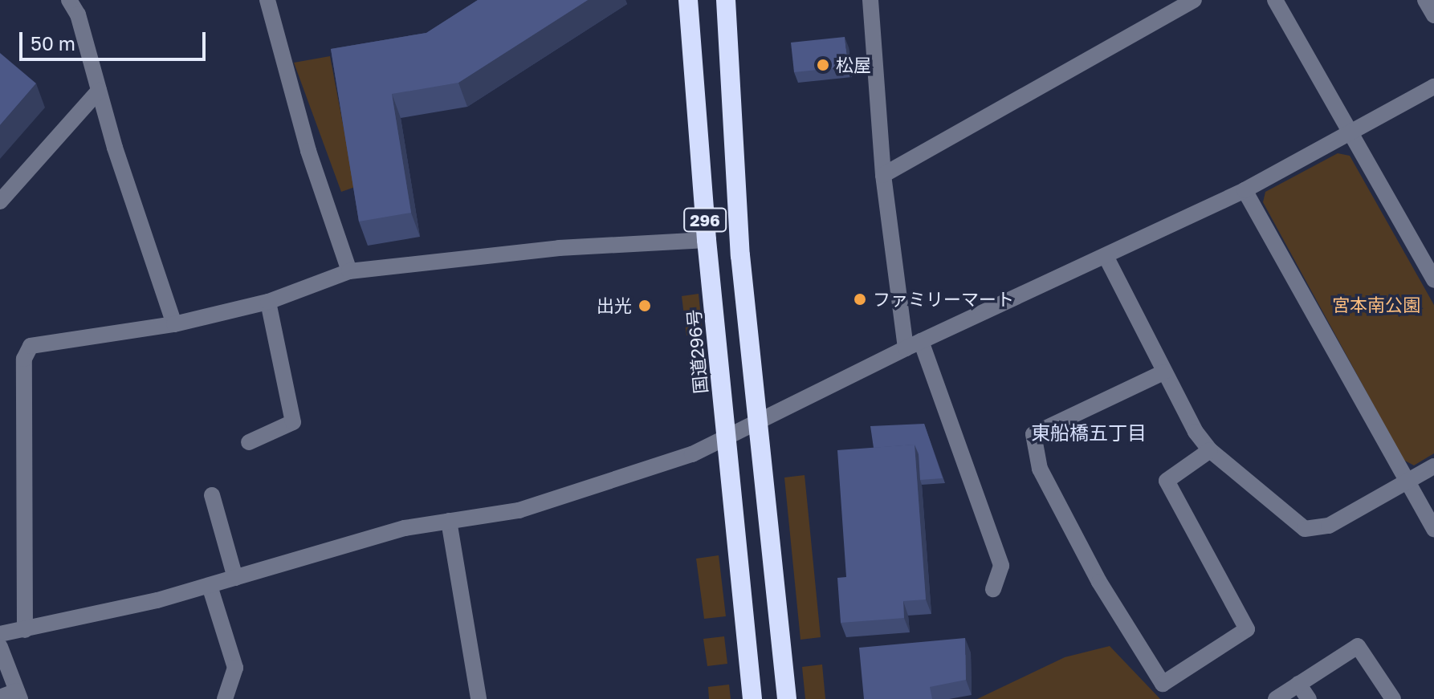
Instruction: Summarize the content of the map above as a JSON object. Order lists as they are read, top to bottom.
{
  "streets": {
    "highway": ["296", "国道296号"]
  },
  "districts": ["東船橋五丁目"],
  "parks": ["宮本南公園"],
  "places": ["松屋", "ファミリーマート", "出光"],
  "scale_bar": "50 m"
}
